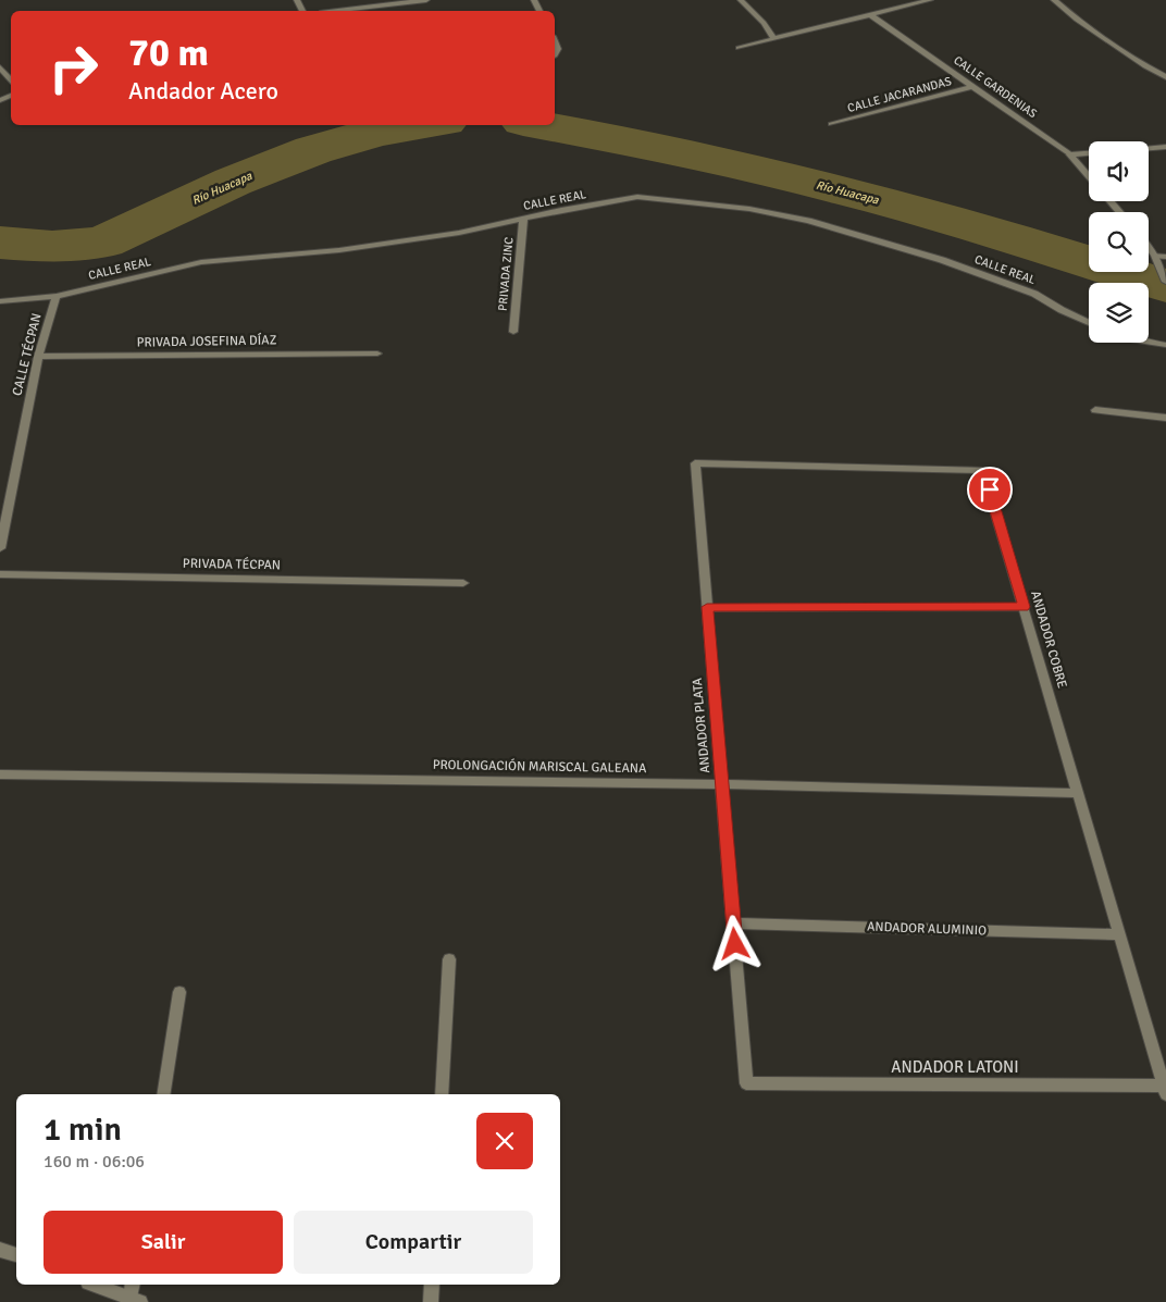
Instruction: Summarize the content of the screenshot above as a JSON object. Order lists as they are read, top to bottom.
{
  "streets": {
    "street": [
      "CALLE GARDENIAS",
      "CALLE JACARANDAS",
      "CALLE REAL",
      "PRIVADA ZINC",
      "PRIVADA JOSEFINA DÍAZ",
      "CALLE TÉCPAN",
      "PRIVADA TÉCPAN",
      "ANDADOR COBRE",
      "ANDADOR PLATA",
      "PROLONGACIÓN MARISCAL GALEANA",
      "ANDADOR ALUMINIO",
      "ANDADOR LATONI"
    ]
  },
  "crossings": [
    ["CALLE GARDENIAS", "CALLE JACARANDAS"],
    ["CALLE REAL", "PRIVADA ZINC"],
    ["CALLE REAL", "CALLE TÉCPAN"],
    ["PRIVADA JOSEFINA DÍAZ", "CALLE TÉCPAN"],
    ["ANDADOR COBRE", "ANDADOR PLATA"],
    ["ANDADOR COBRE", "PROLONGACIÓN MARISCAL GALEANA"],
    ["ANDADOR COBRE", "ANDADOR ALUMINIO"],
    ["ANDADOR COBRE", "ANDADOR LATONI"],
    ["ANDADOR PLATA", "PROLONGACIÓN MARISCAL GALEANA"],
    ["ANDADOR PLATA", "ANDADOR ALUMINIO"],
    ["ANDADOR PLATA", "ANDADOR LATONI"]
  ],
  "water": ["Río Huacapa"],
  "page": {
    "turn": ["70 m", "Andador Acero"],
    "heading": ["1 min", "160 m · 06:06"],
    "buttons": ["Salir", "Compartir"]
  }
}
